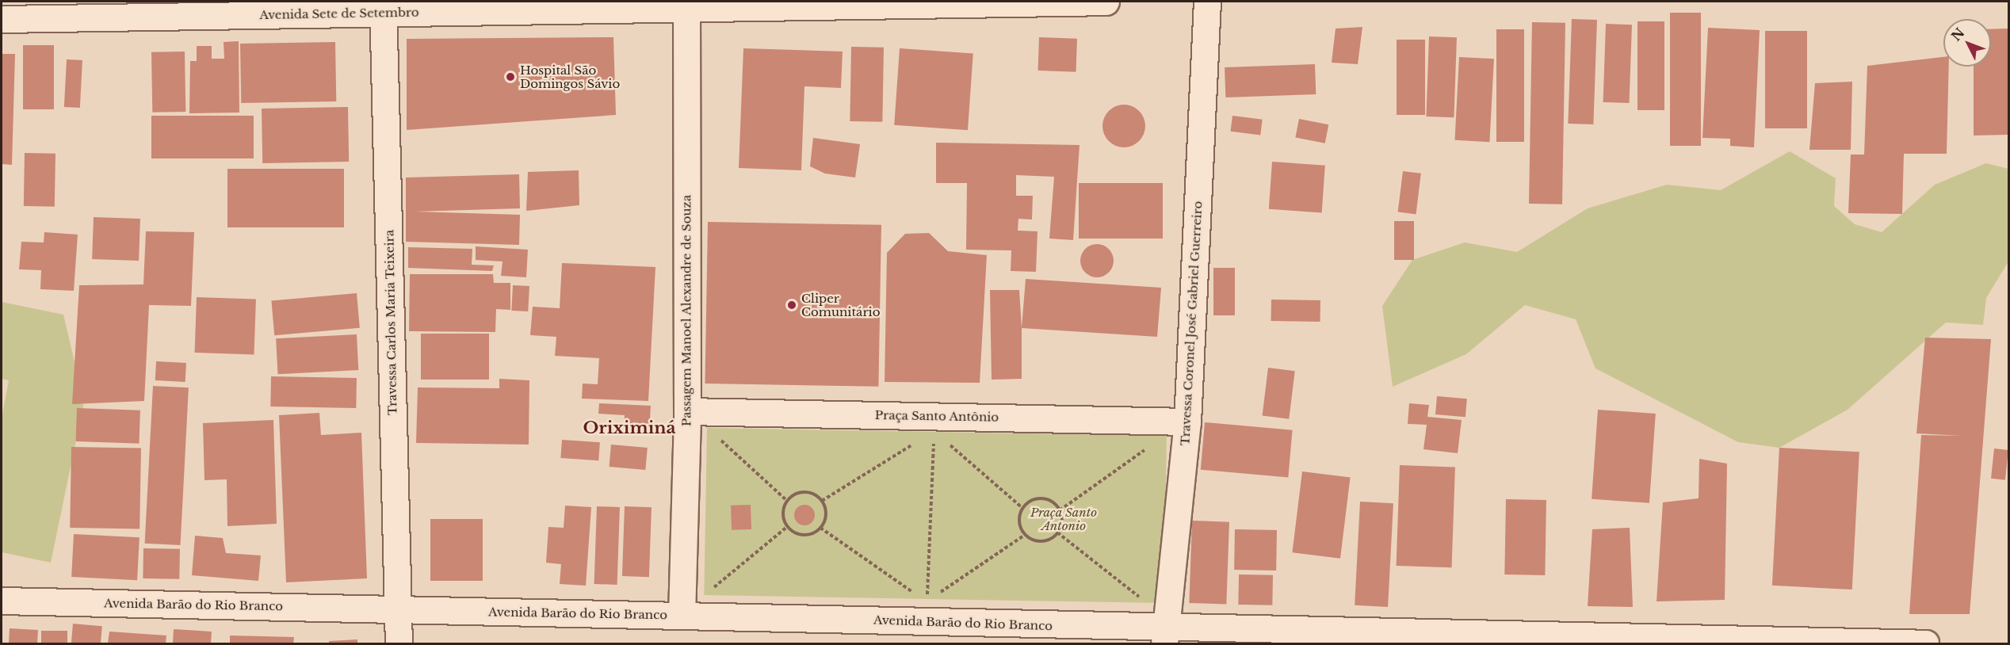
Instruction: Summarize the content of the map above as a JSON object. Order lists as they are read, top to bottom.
{
  "streets": {
    "street": [
      "Avenida Sete de Setembro",
      "Passagem Manoel Alexandre de Souza",
      "Travessa Carlos Maria Teixeira",
      "Travessa Coronel José Gabriel Guerreiro",
      "Praça Santo Antônio",
      "Avenida Barão do Rio Branco"
    ]
  },
  "crossings": [
    ["Avenida Sete de Setembro", "Passagem Manoel Alexandre de Souza"],
    ["Avenida Sete de Setembro", "Travessa Carlos Maria Teixeira"],
    ["Passagem Manoel Alexandre de Souza", "Praça Santo Antônio"],
    ["Passagem Manoel Alexandre de Souza", "Avenida Barão do Rio Branco"],
    ["Travessa Carlos Maria Teixeira", "Avenida Barão do Rio Branco"],
    ["Travessa Coronel José Gabriel Guerreiro", "Praça Santo Antônio"],
    ["Travessa Coronel José Gabriel Guerreiro", "Avenida Barão do Rio Branco"]
  ],
  "districts": ["Oriximiná"],
  "parks": ["Praça Santo Antonio"],
  "places": ["Hospital São Domingos Sávio", "Cliper Comunitário"],
  "north": "top left"
}
